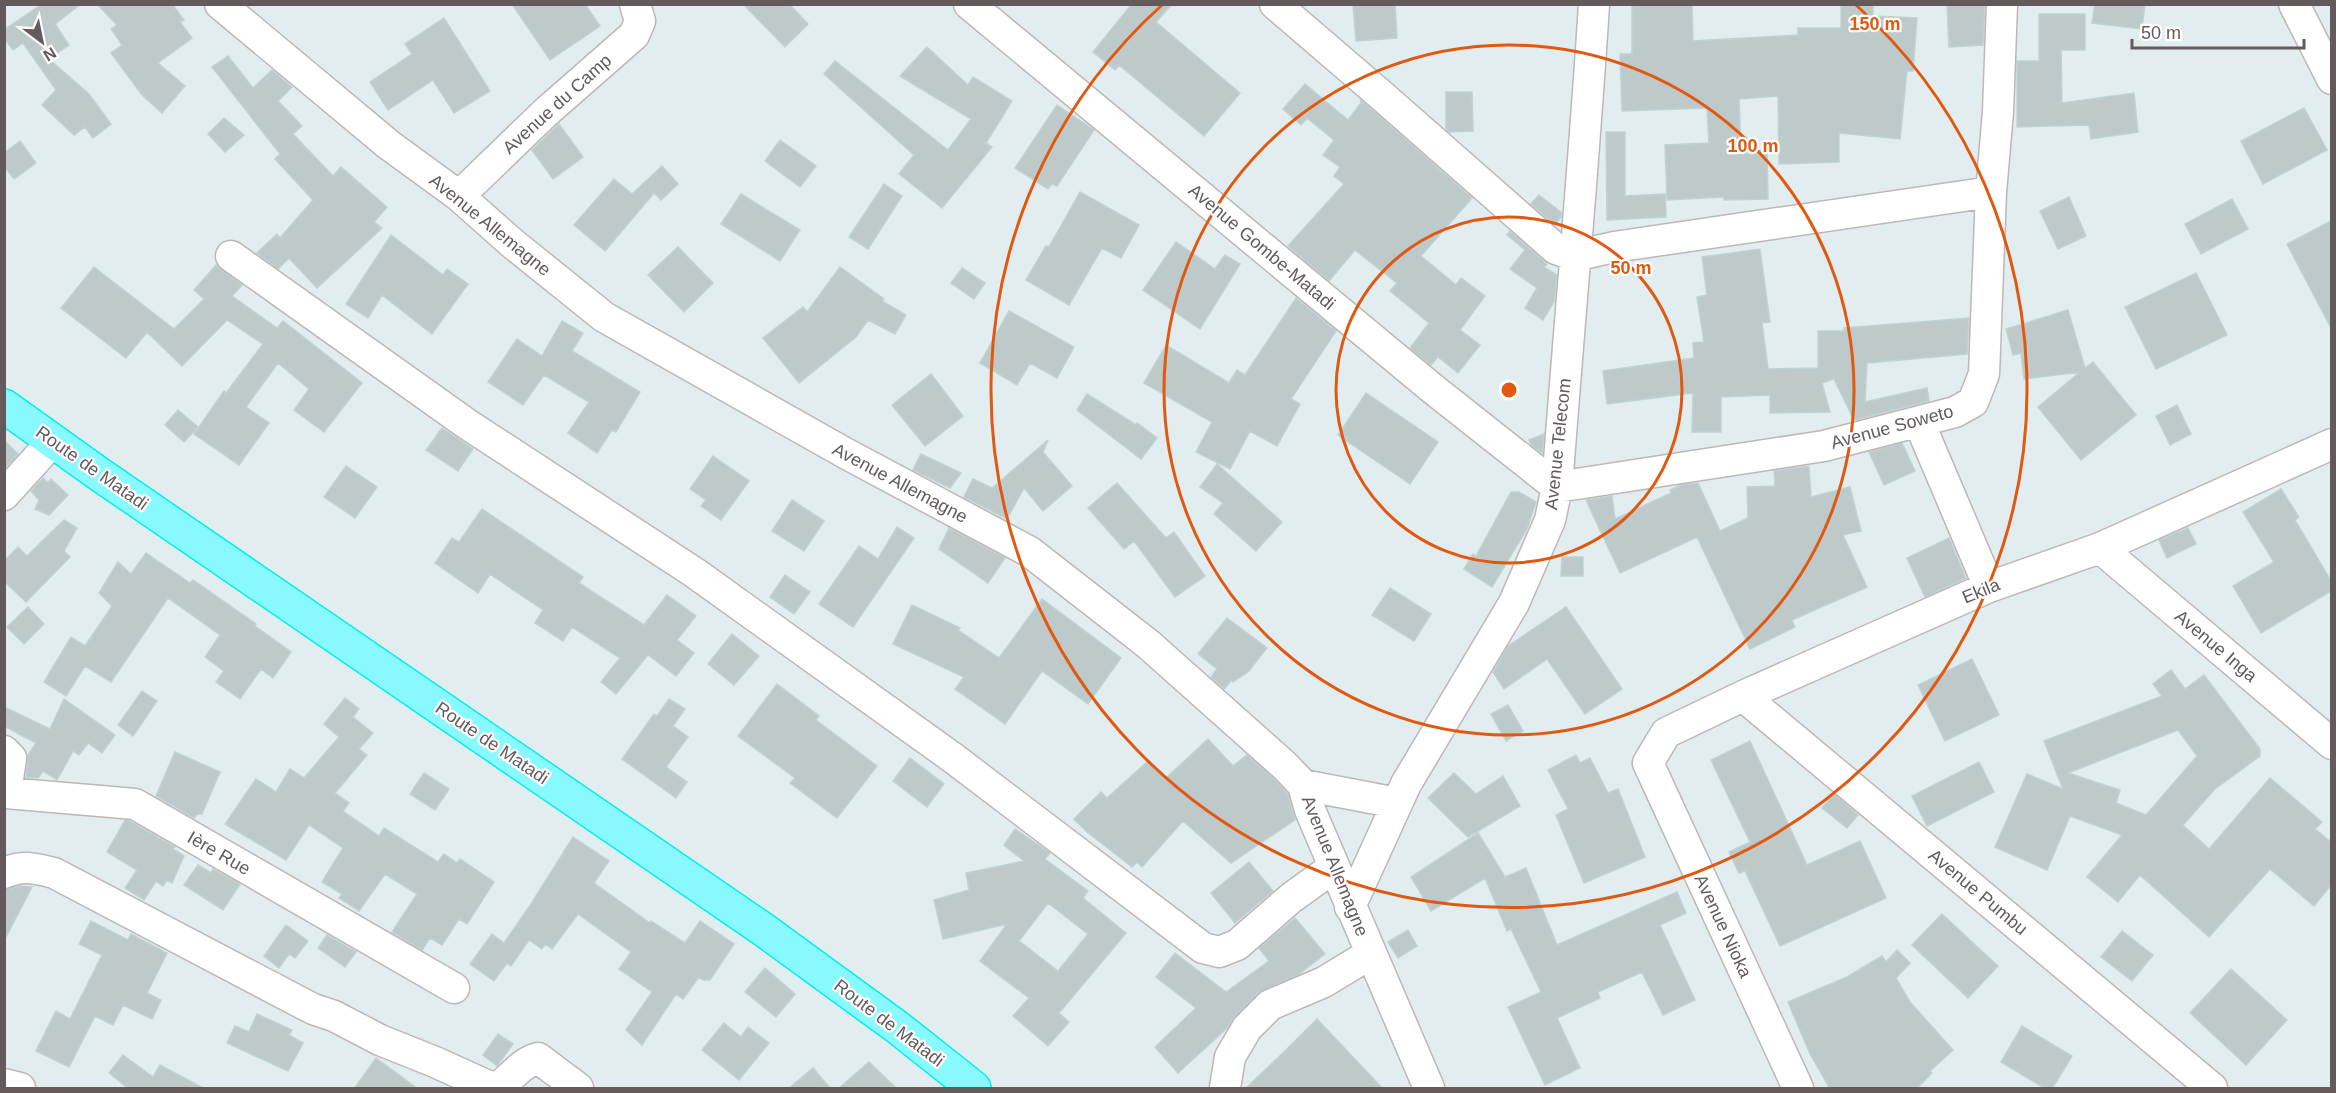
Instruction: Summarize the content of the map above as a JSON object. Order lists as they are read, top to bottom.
{
  "streets": {
    "highway": ["Route de Matadi"],
    "street": [
      "Avenue du Camp",
      "Avenue Allemagne",
      "Avenue Gombe-Matadi",
      "Avenue Soweto",
      "Avenue Telecom",
      "Ekila",
      "Avenue Inga",
      "Ière Rue",
      "Avenue Pumbu",
      "Avenue Nioka"
    ]
  },
  "crossings": [
    ["Avenue du Camp", "Avenue Allemagne"],
    ["Avenue Allemagne", "Avenue Telecom"],
    ["Avenue Gombe-Matadi", "Avenue Soweto"],
    ["Avenue Gombe-Matadi", "Avenue Telecom"],
    ["Avenue Soweto", "Avenue Telecom"],
    ["Ekila", "Avenue Inga"],
    ["Ekila", "Avenue Pumbu"],
    ["Ekila", "Avenue Nioka"]
  ],
  "scale_bar": "50 m",
  "north": "bottom right",
  "rings": ["150 m", "100 m", "50 m"]
}
